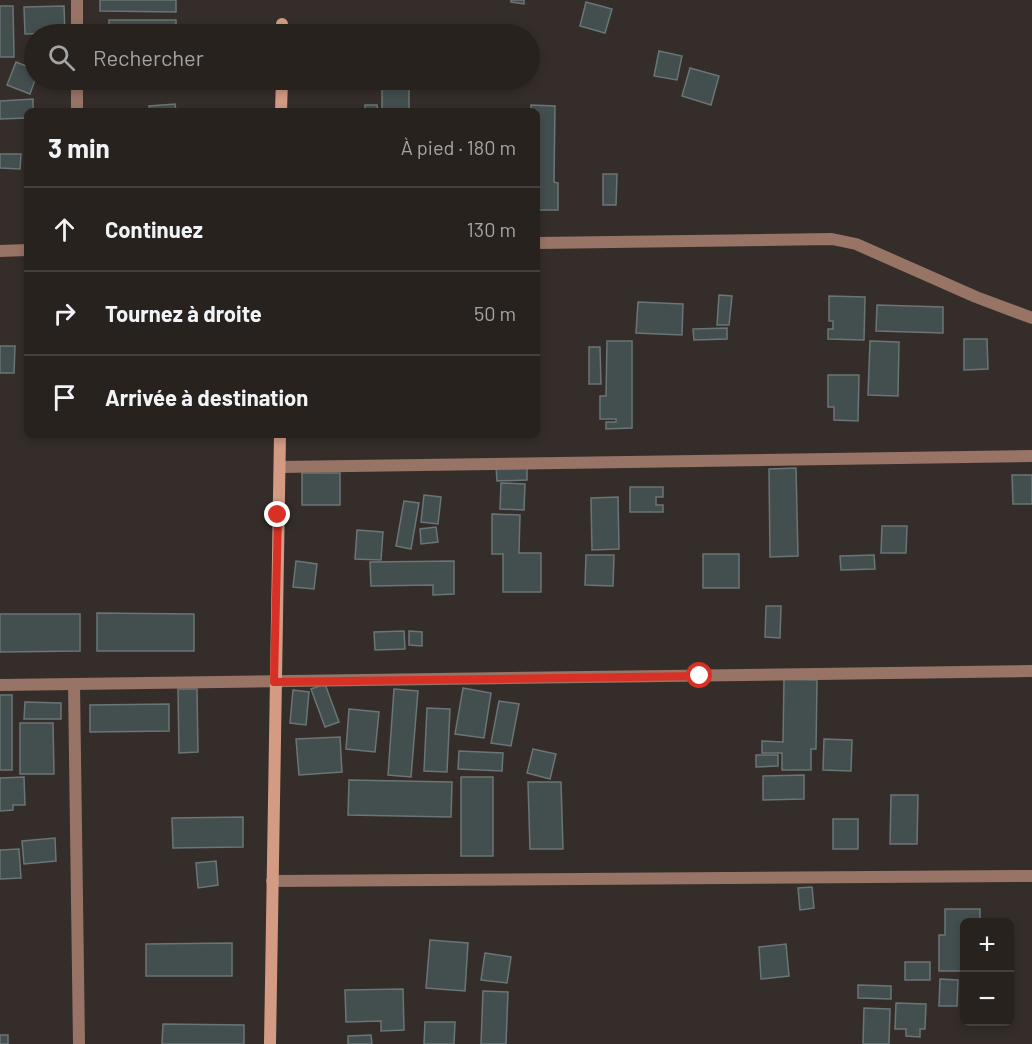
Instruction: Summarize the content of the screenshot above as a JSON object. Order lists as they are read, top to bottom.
{
  "page": {
    "search": "Rechercher",
    "heading": ["3 min", "À pied · 180 m"],
    "list": [
      ["Continuez", "130 m"],
      ["Tournez à droite", "50 m"],
      "Arrivée à destination"
    ],
    "map_buttons": ["+", "−"]
  }
}
